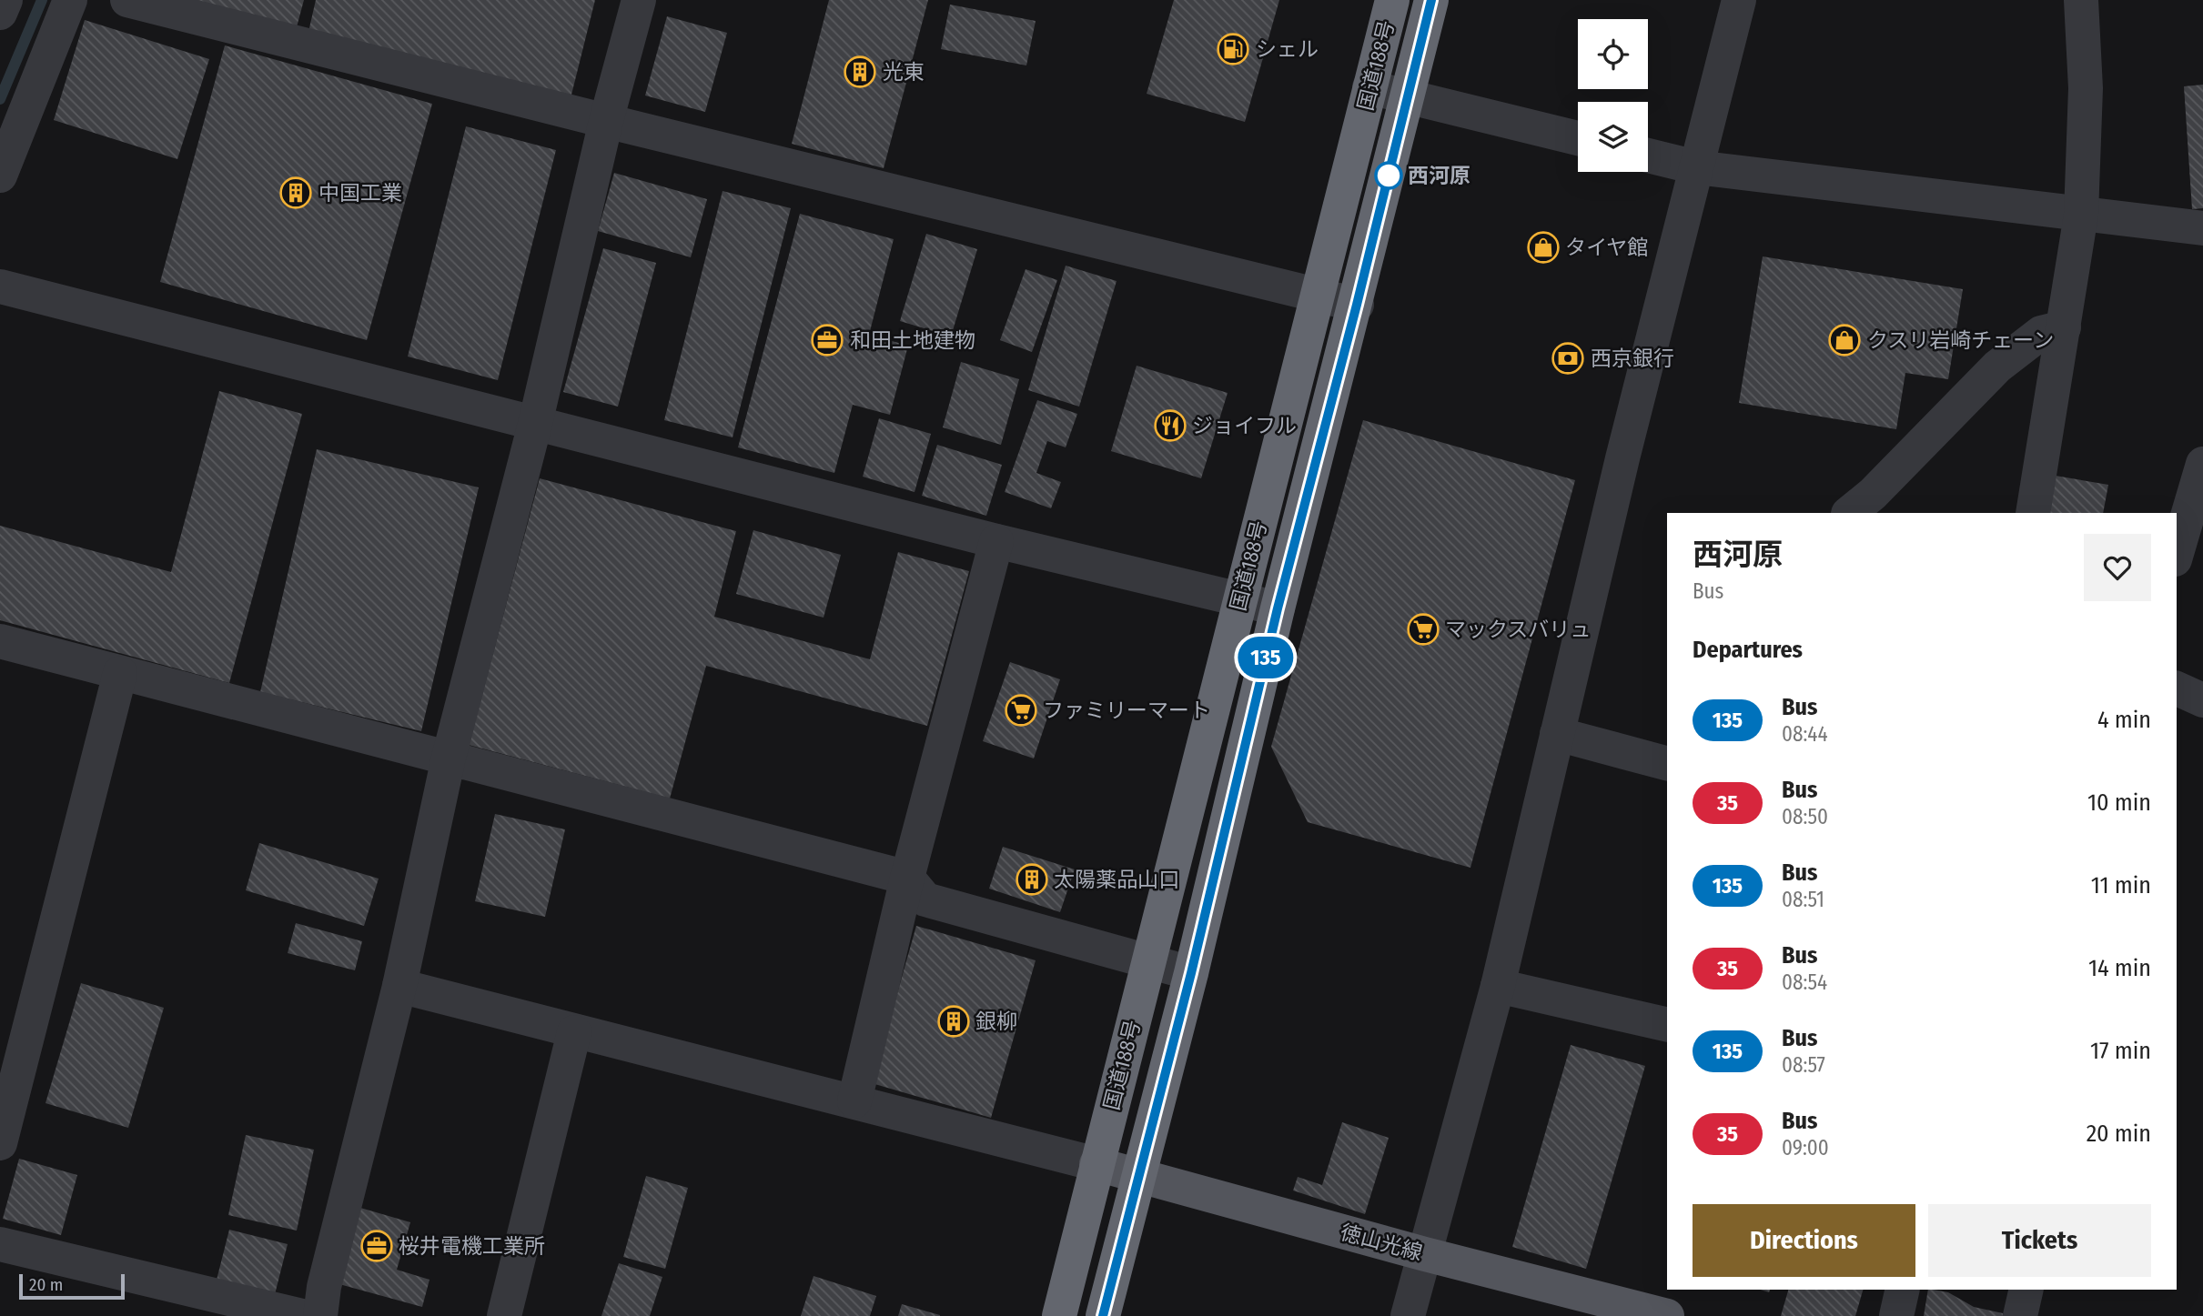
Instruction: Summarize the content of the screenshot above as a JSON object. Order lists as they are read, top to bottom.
{
  "streets": {
    "highway": ["国道188号"],
    "main road": ["徳山光線"]
  },
  "crossings": [
    ["国道188号", "徳山光線"]
  ],
  "places": {
    "fuel station": ["シェル"],
    "building": [
      "光東",
      "中国工業",
      "太陽薬品山口",
      "銀柳"
    ],
    "other": ["西河原"],
    "shop": ["タイヤ館", "クスリ岩崎チェーン"],
    "office": ["和田土地建物", "桜井電機工業所"],
    "bank": ["西京銀行"],
    "restaurant": ["ジョイフル"],
    "supermarket": ["マックスバリュ", "ファミリーマート"]
  },
  "lines": ["bus line 135"],
  "scale_bar": "20 m",
  "page": {
    "on_map": "135",
    "heading": [
      ["西河原", "Bus"],
      "Departures"
    ],
    "list": [
      {
        "mark": "135",
        "name": "Bus",
        "note": "08:44",
        "value": "4 min"
      },
      {
        "mark": "35",
        "name": "Bus",
        "note": "08:50",
        "value": "10 min"
      },
      {
        "mark": "135",
        "name": "Bus",
        "note": "08:51",
        "value": "11 min"
      },
      {
        "mark": "35",
        "name": "Bus",
        "note": "08:54",
        "value": "14 min"
      },
      {
        "mark": "135",
        "name": "Bus",
        "note": "08:57",
        "value": "17 min"
      },
      {
        "mark": "35",
        "name": "Bus",
        "note": "09:00",
        "value": "20 min"
      }
    ],
    "buttons": ["Directions", "Tickets"],
    "scale": "20 m"
  }
}
